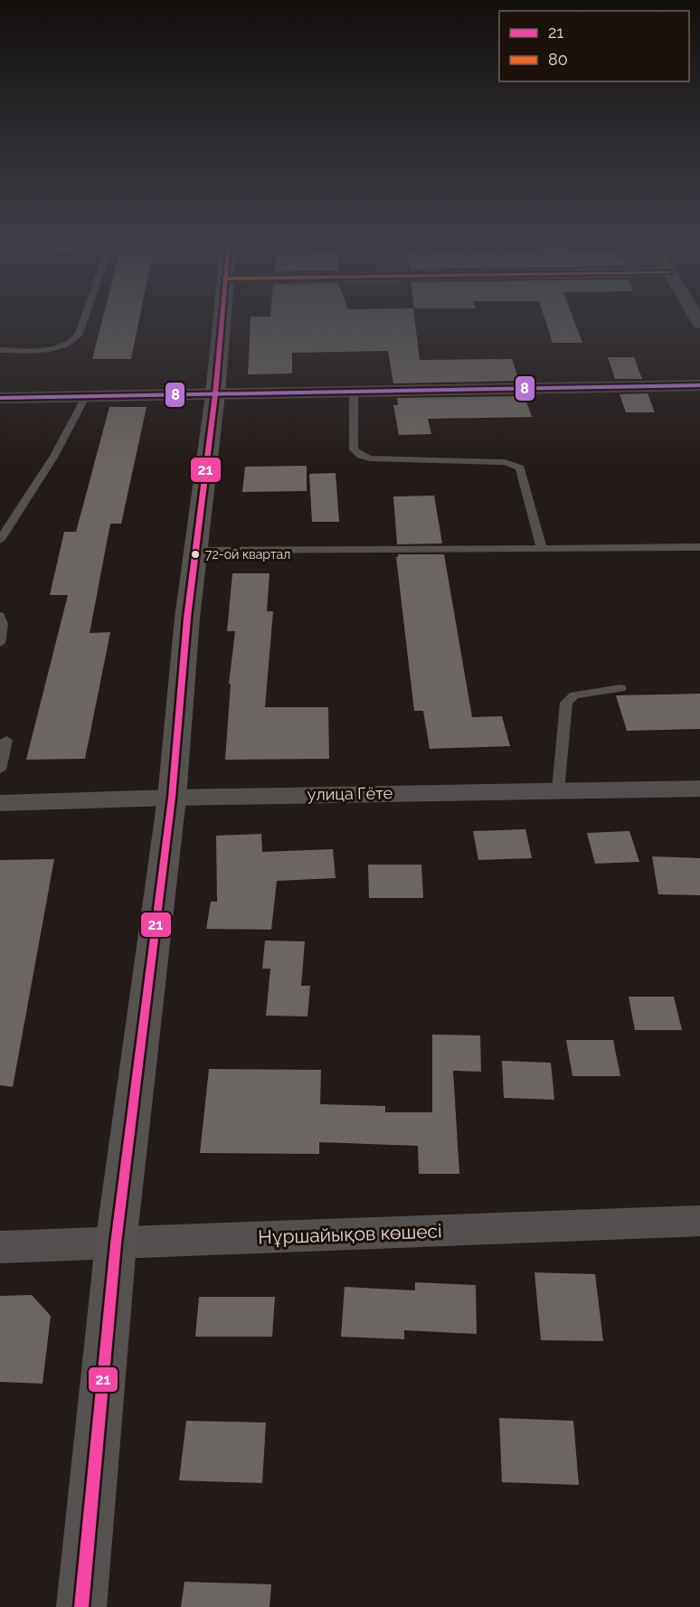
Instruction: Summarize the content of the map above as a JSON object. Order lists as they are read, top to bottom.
{
  "streets": {
    "street": ["улица Гёте", "Нұршайықов көшесі"]
  },
  "places": ["72-ой квартал"],
  "lines": ["transit line 21", "transit line 8"],
  "legend": ["21", "80"]
}
